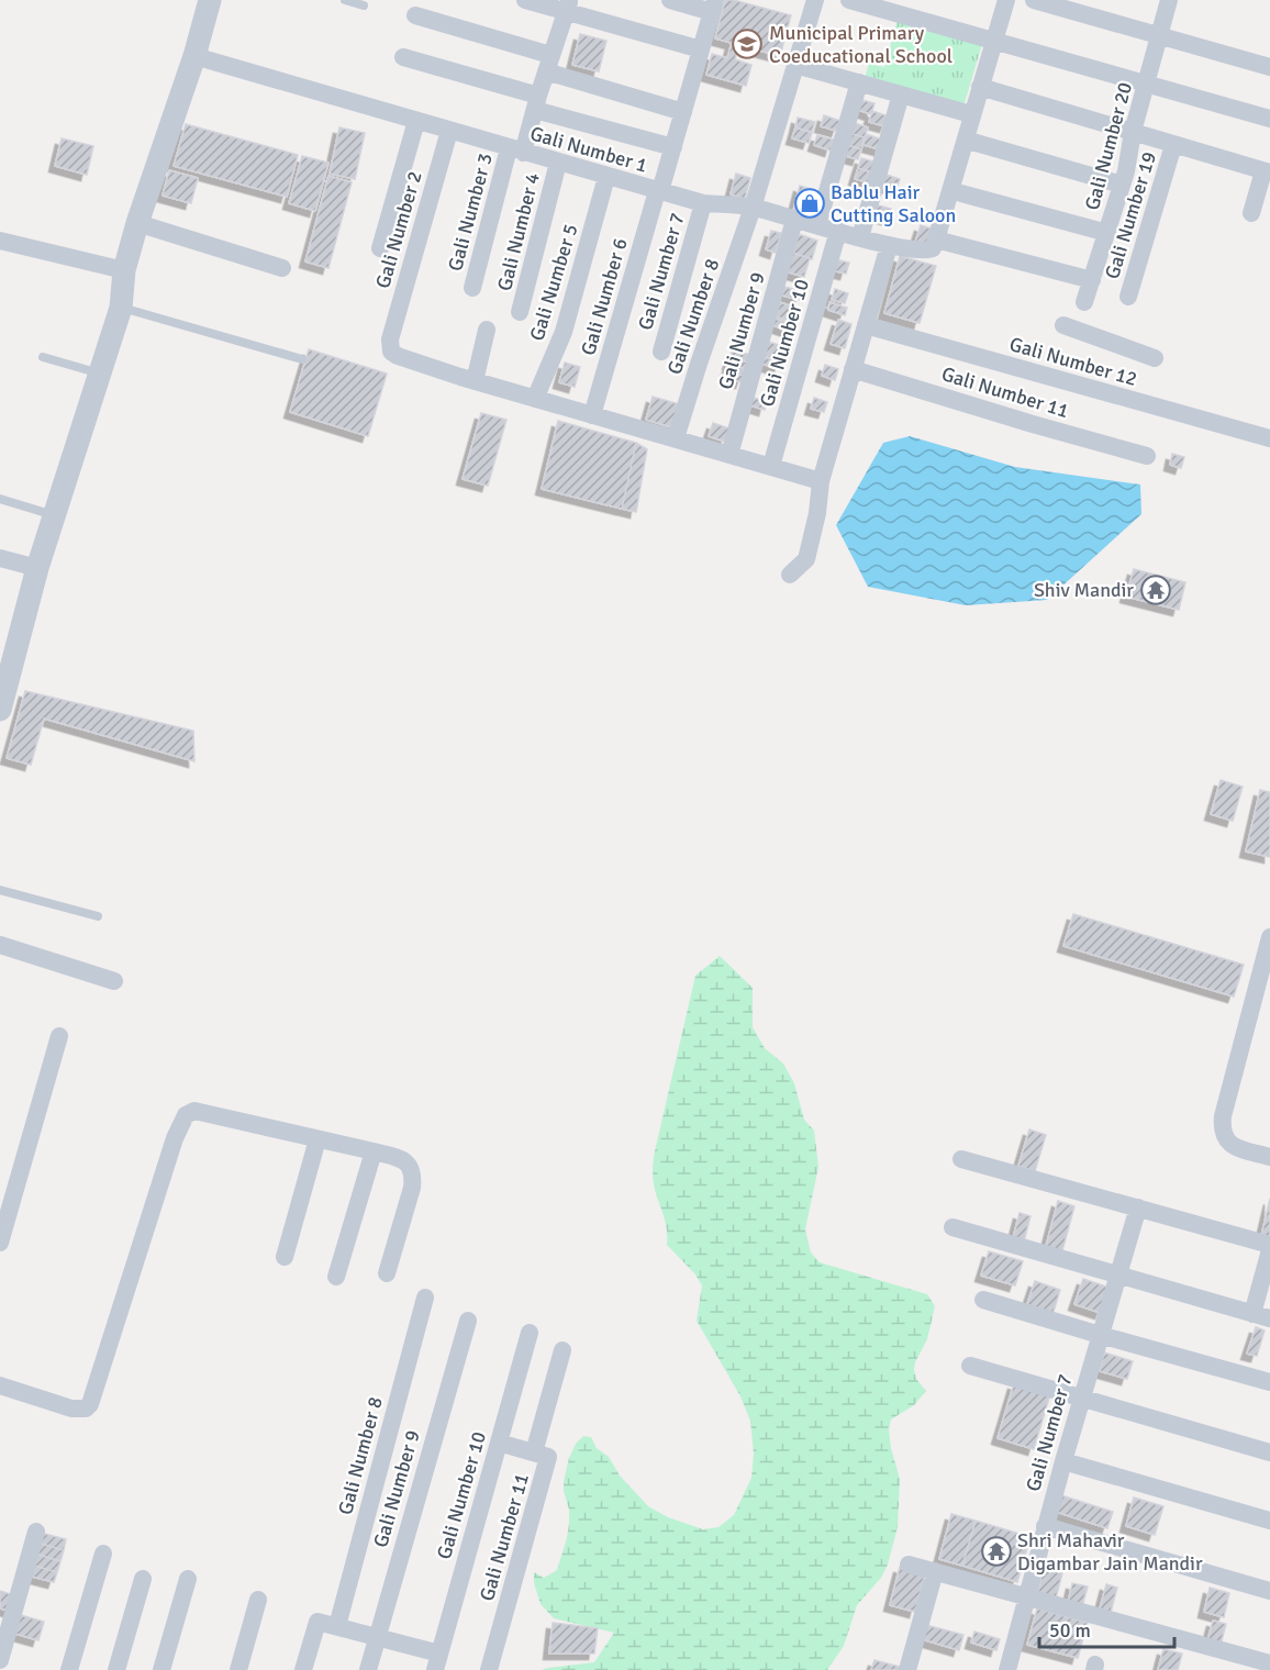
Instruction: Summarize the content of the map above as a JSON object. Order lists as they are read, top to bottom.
{
  "streets": {
    "street": [
      "Gali Number 20",
      "Gali Number 1",
      "Gali Number 3",
      "Gali Number 19",
      "Gali Number 2",
      "Gali Number 4",
      "Gali Number 7",
      "Gali Number 5",
      "Gali Number 6",
      "Gali Number 8",
      "Gali Number 9",
      "Gali Number 10",
      "Gali Number 12",
      "Gali Number 11"
    ]
  },
  "crossings": [
    ["Gali Number 1", "Gali Number 3"],
    ["Gali Number 1", "Gali Number 2"],
    ["Gali Number 1", "Gali Number 4"],
    ["Gali Number 1", "Gali Number 7"],
    ["Gali Number 1", "Gali Number 5"],
    ["Gali Number 1", "Gali Number 6"],
    ["Gali Number 1", "Gali Number 8"],
    ["Gali Number 1", "Gali Number 9"],
    ["Gali Number 1", "Gali Number 10"]
  ],
  "places": {
    "school or university": ["Municipal Primary Coeducational School"],
    "shop": ["Bablu Hair Cutting Saloon"],
    "temple": ["Shiv Mandir", "Shri Mahavir Digambar Jain Mandir"]
  },
  "scale_bar": "50 m"
}
